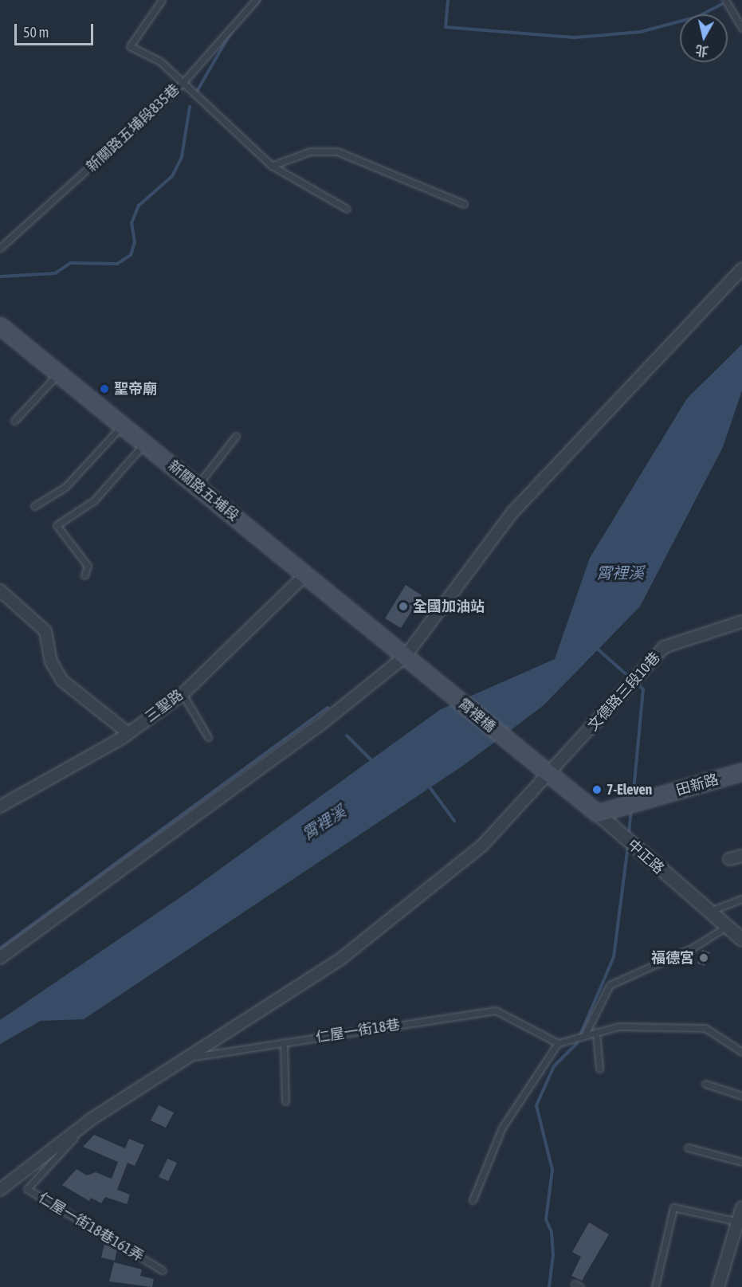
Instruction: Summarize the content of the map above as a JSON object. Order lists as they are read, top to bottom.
{
  "streets": {
    "main road": [
      "新關路五埔段",
      "霄裡橋",
      "田新路",
      "中正路"
    ],
    "street": ["文德路三段10巷", "三聖路", "仁屋一街18巷"],
    "lane": ["新關路五埔段835巷", "仁屋一街18巷161弄"]
  },
  "crossings": [
    ["新關路五埔段", "三聖路"],
    ["新關路五埔段", "霄裡橋"],
    ["文德路三段10巷", "霄裡橋"],
    ["文德路三段10巷", "中正路"],
    ["文德路三段10巷", "仁屋一街18巷"],
    ["霄裡橋", "中正路"],
    ["田新路", "中正路"],
    ["仁屋一街18巷", "仁屋一街18巷161弄"]
  ],
  "water": ["霄裡溪"],
  "places": [
    "聖帝廟",
    "全國加油站",
    "7-Eleven",
    "福德宮"
  ],
  "scale_bar": "50 m",
  "north": "bottom"
}
